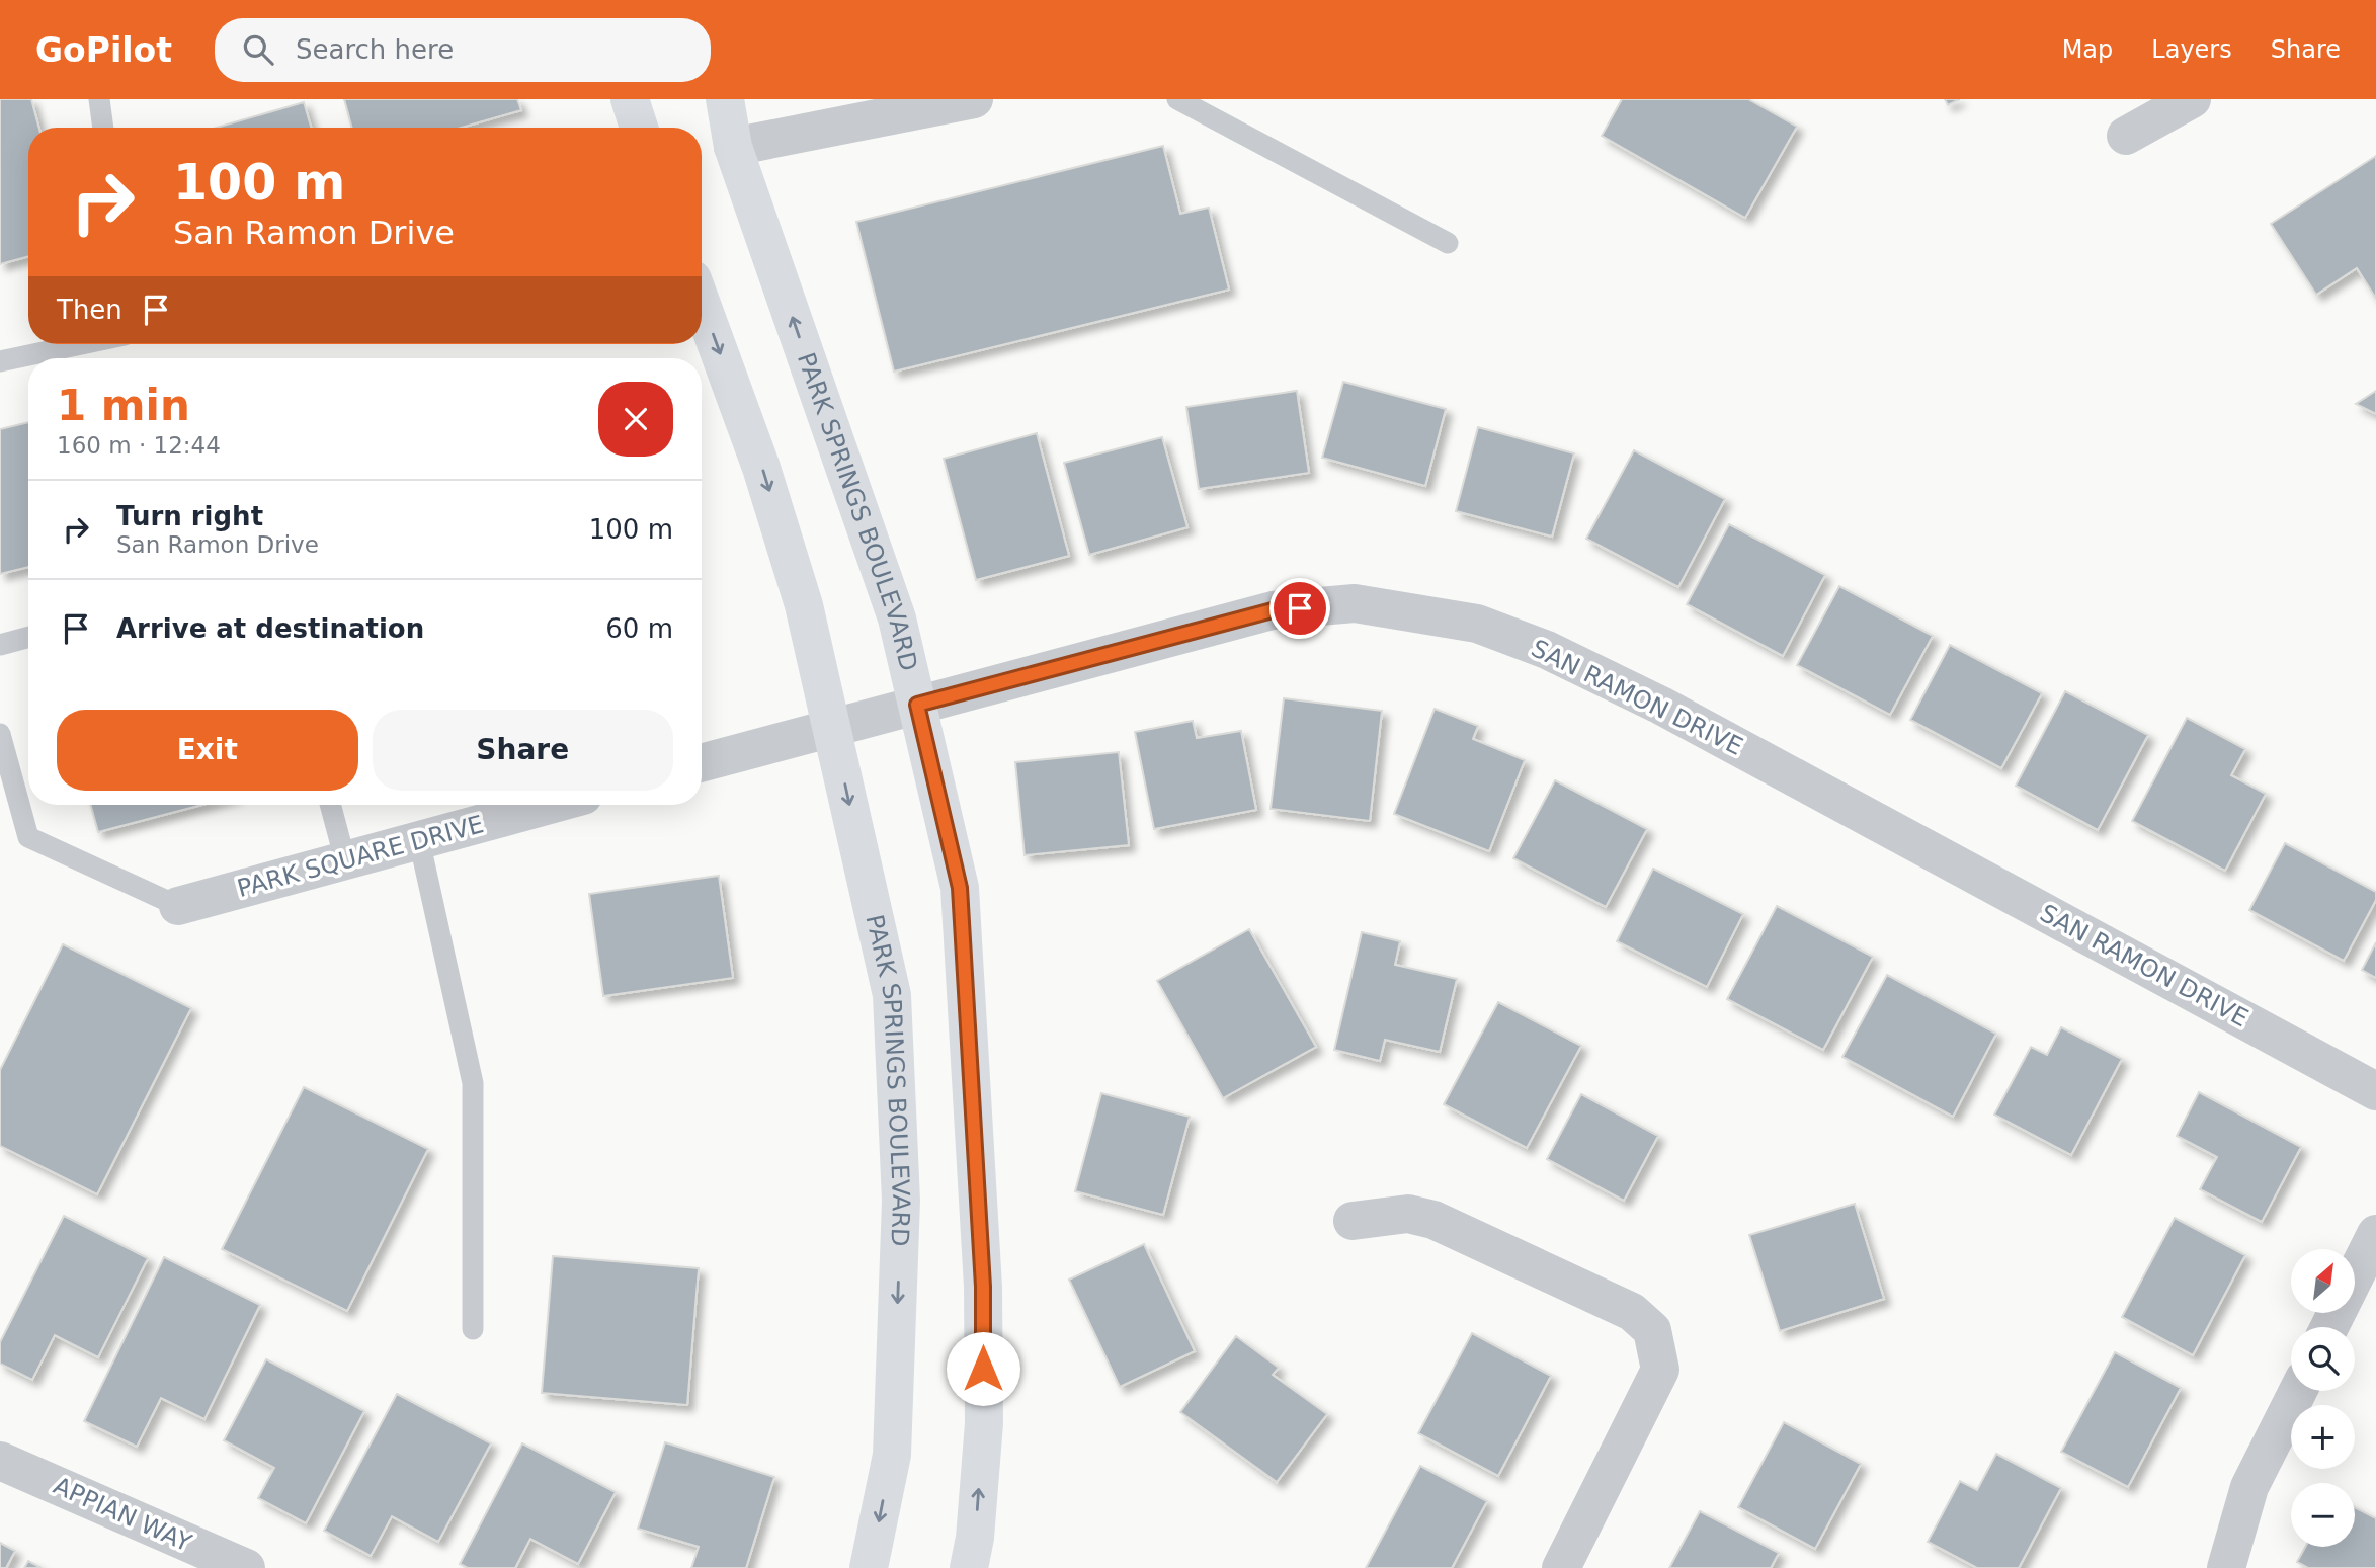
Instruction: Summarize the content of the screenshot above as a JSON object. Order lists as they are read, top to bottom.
{
  "streets": {
    "main road": ["PARK SPRINGS BOULEVARD"],
    "street": ["SAN RAMON DRIVE", "PARK SQUARE DRIVE", "APPIAN WAY"]
  },
  "crossings": [
    ["PARK SPRINGS BOULEVARD", "SAN RAMON DRIVE"]
  ],
  "north": "top right",
  "page": {
    "header": "GoPilot",
    "search": "Search here",
    "nav": ["Map", "Layers", "Share"],
    "turn": ["100 m", "San Ramon Drive"],
    "then": "Then",
    "heading": ["1 min", "160 m · 12:44"],
    "list": [
      {
        "name": "Turn right",
        "note": "San Ramon Drive",
        "value": "100 m"
      },
      {
        "name": "Arrive at destination",
        "value": "60 m"
      }
    ],
    "buttons": ["Exit", "Share"],
    "map_buttons": ["+", "−"]
  }
}
